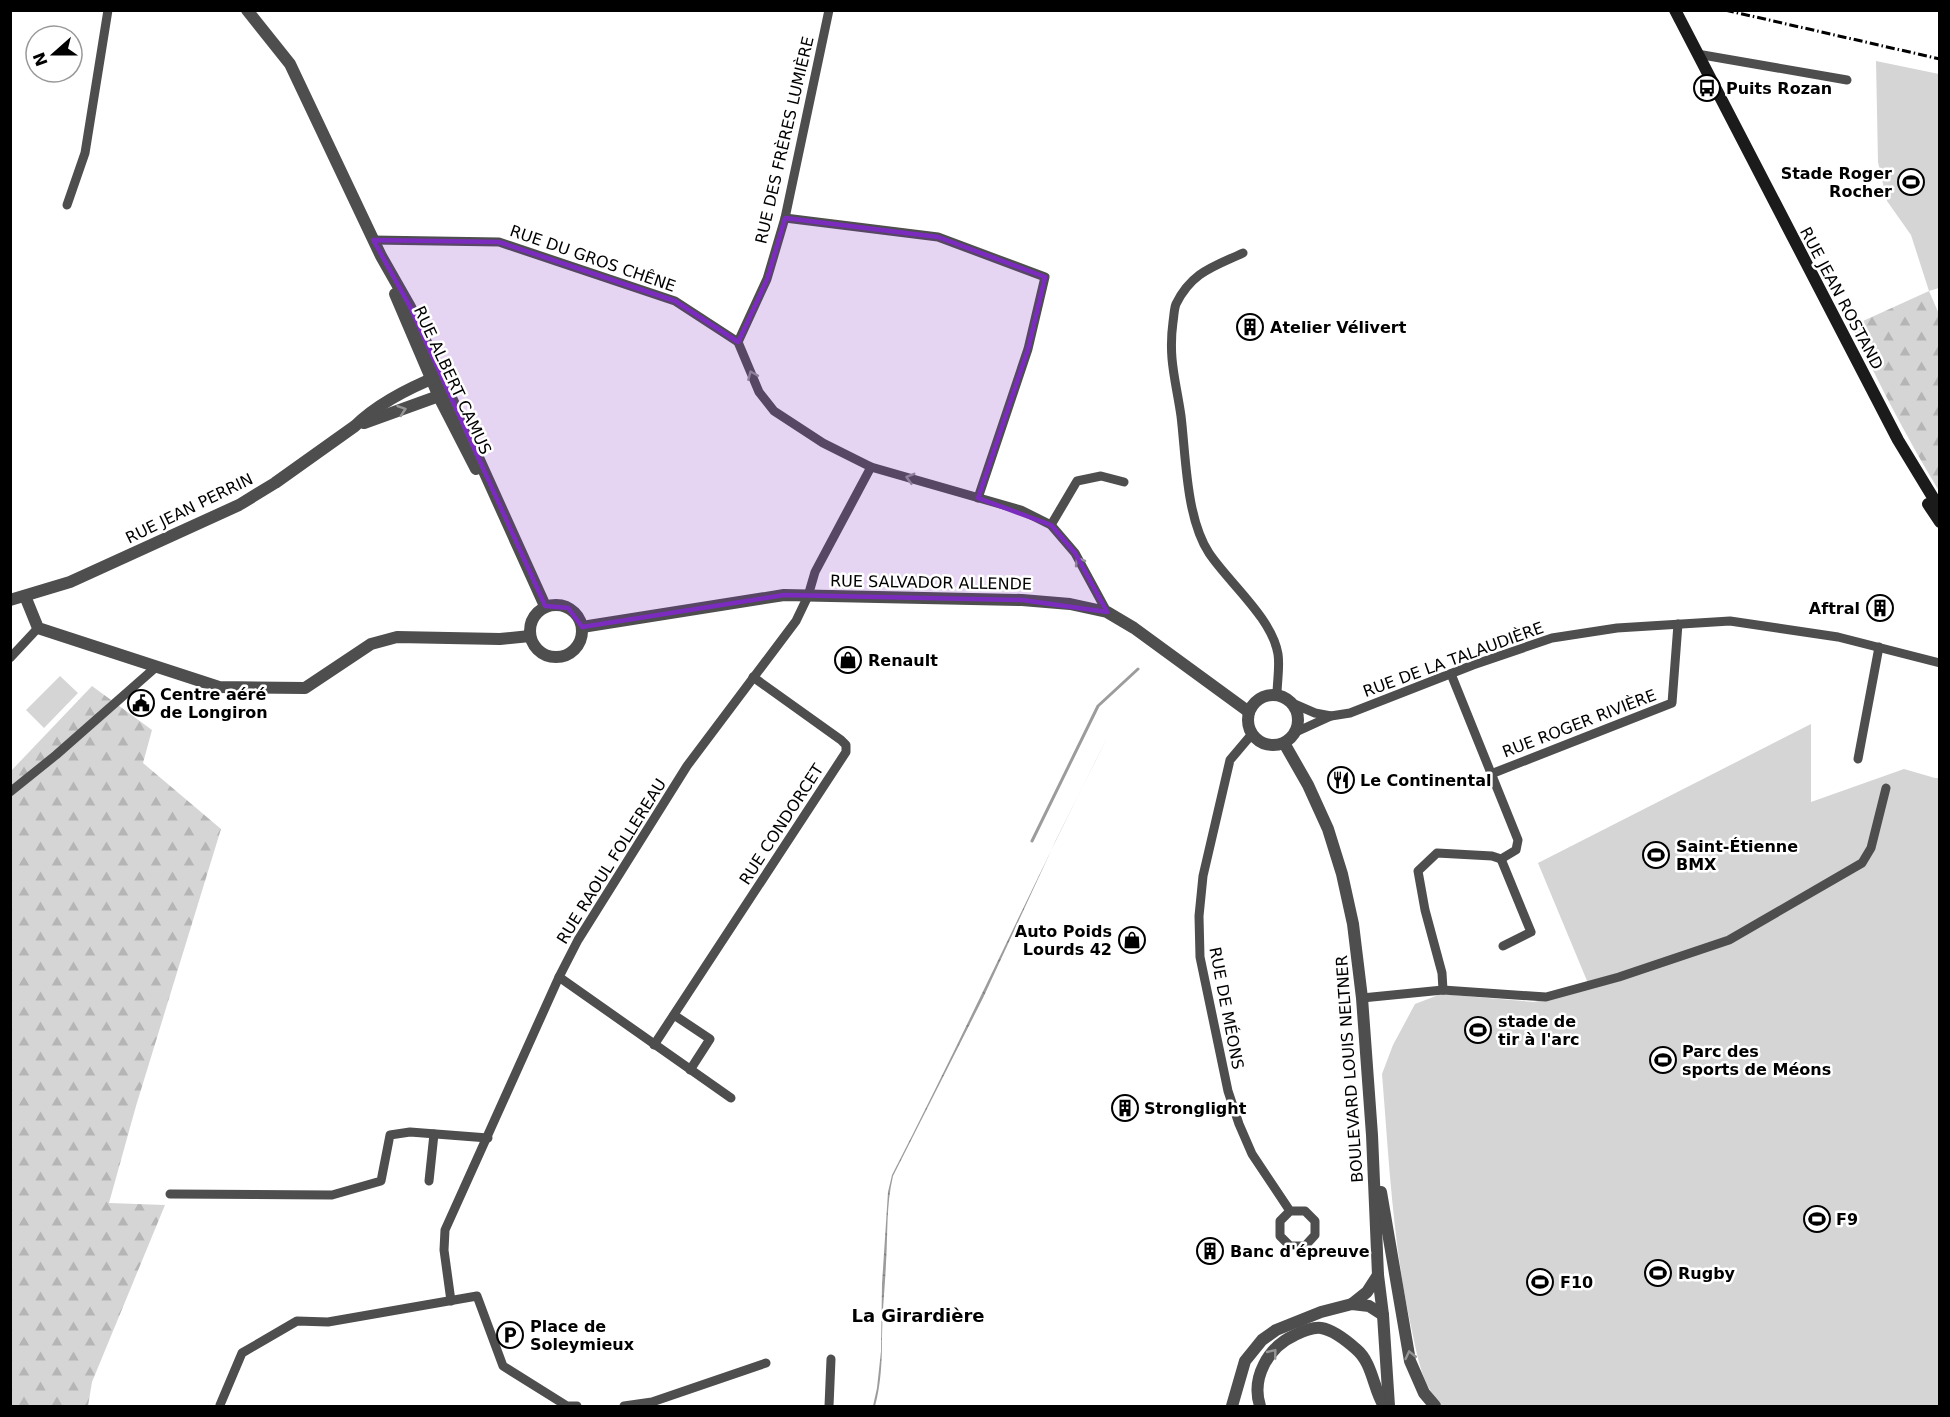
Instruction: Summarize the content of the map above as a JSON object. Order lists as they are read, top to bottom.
{
  "streets": {
    "main road": ["RUE JEAN ROSTAND"],
    "street": [
      "RUE DES FRÈRES LUMIÈRE",
      "RUE DU GROS CHÊNE",
      "RUE ALBERT CAMUS",
      "RUE JEAN PERRIN",
      "RUE SALVADOR ALLENDE",
      "RUE DE LA TALAUDIÈRE",
      "RUE ROGER RIVIÈRE",
      "RUE CONDORCET",
      "RUE RAOUL FOLLEREAU",
      "RUE DE MÉONS",
      "BOULEVARD LOUIS NELTNER"
    ]
  },
  "crossings": [
    ["RUE DES FRÈRES LUMIÈRE", "RUE DU GROS CHÊNE"],
    ["RUE DU GROS CHÊNE", "RUE ALBERT CAMUS"],
    ["RUE ALBERT CAMUS", "RUE JEAN PERRIN"],
    ["RUE ALBERT CAMUS", "RUE SALVADOR ALLENDE"],
    ["RUE SALVADOR ALLENDE", "RUE DE LA TALAUDIÈRE"],
    ["RUE SALVADOR ALLENDE", "RUE RAOUL FOLLEREAU"],
    ["RUE SALVADOR ALLENDE", "RUE DE MÉONS"],
    ["RUE SALVADOR ALLENDE", "BOULEVARD LOUIS NELTNER"],
    ["RUE DE LA TALAUDIÈRE", "RUE ROGER RIVIÈRE"],
    ["RUE DE LA TALAUDIÈRE", "RUE DE MÉONS"],
    ["RUE DE LA TALAUDIÈRE", "BOULEVARD LOUIS NELTNER"],
    ["RUE CONDORCET", "RUE RAOUL FOLLEREAU"],
    ["RUE DE MÉONS", "BOULEVARD LOUIS NELTNER"]
  ],
  "districts": ["La Girardière"],
  "places": {
    "bus stop": ["Puits Rozan"],
    "sports": [
      "Stade Roger Rocher",
      "Saint-Étienne BMX",
      "stade de tir à l'arc",
      "Parc des sports de Méons",
      "F9",
      "Rugby",
      "F10"
    ],
    "building": [
      "Atelier Vélivert",
      "Aftral",
      "Stronglight",
      "Banc d'épreuve"
    ],
    "shop": ["Renault", "Auto Poids Lourds 42"],
    "public building": ["Centre aéré de Longiron"],
    "restaurant": ["Le Continental"],
    "parking": ["Place de Soleymieux"]
  },
  "north": "left"
}
